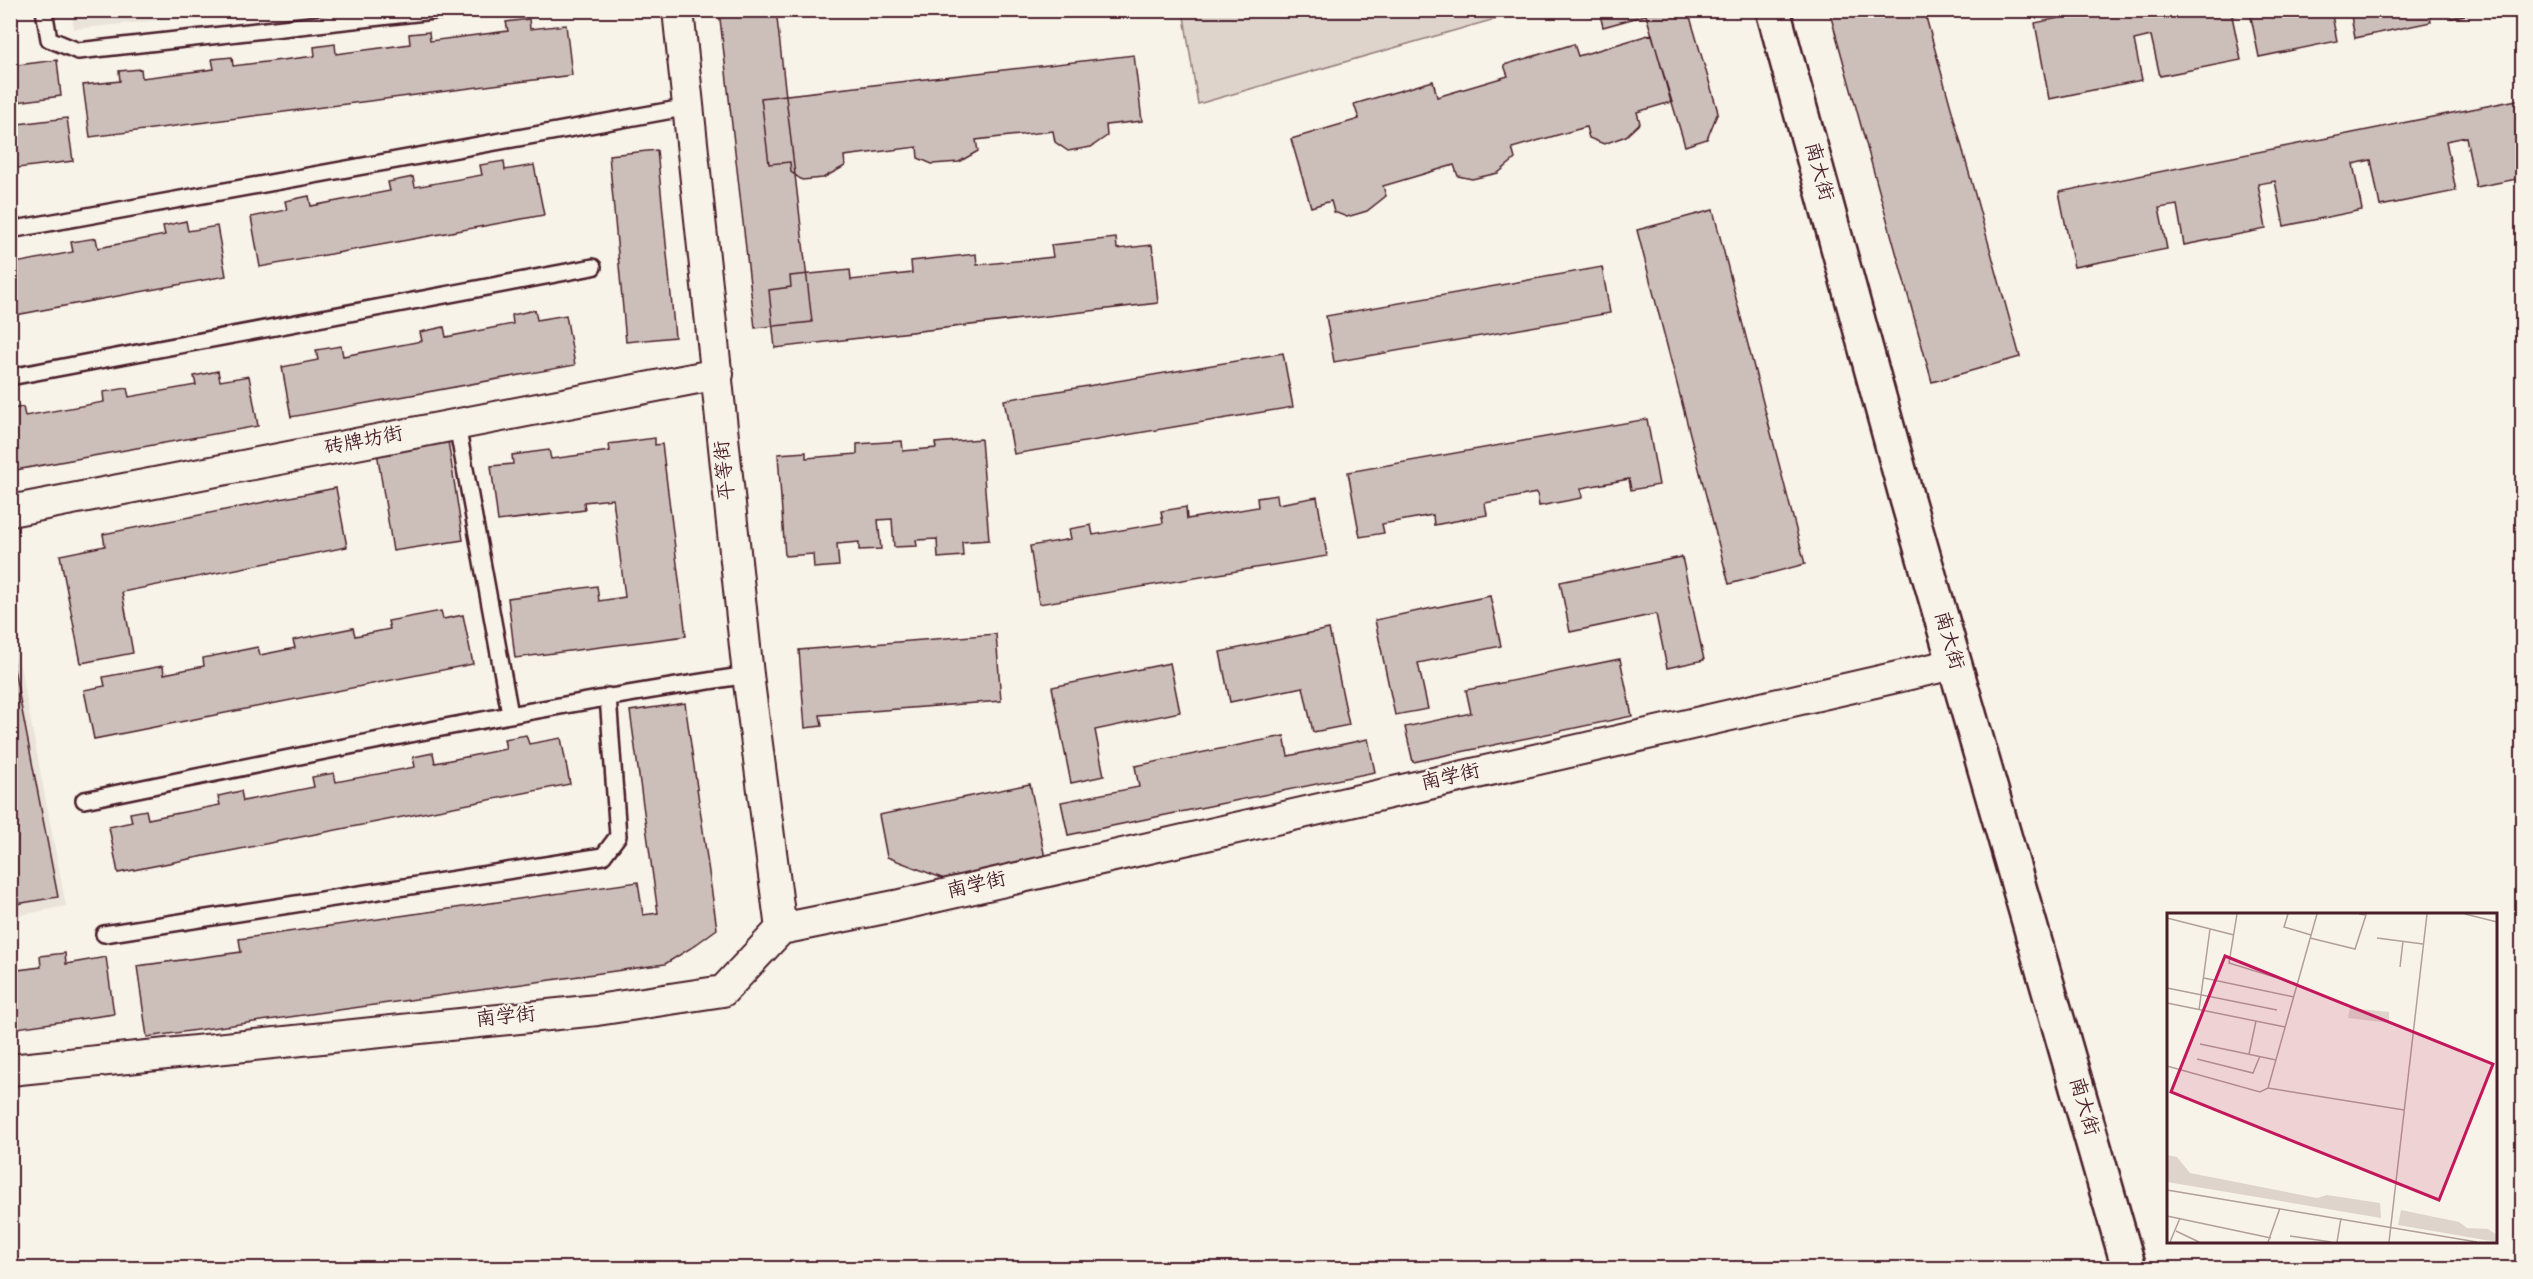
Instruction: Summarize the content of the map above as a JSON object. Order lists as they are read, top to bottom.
{
  "streets": {
    "street": [
      "南大街",
      "砖牌坊街",
      "平等街",
      "南学街"
    ]
  },
  "crossings": [
    ["南大街", "南学街"],
    ["砖牌坊街", "平等街"],
    ["平等街", "南学街"]
  ]
}
